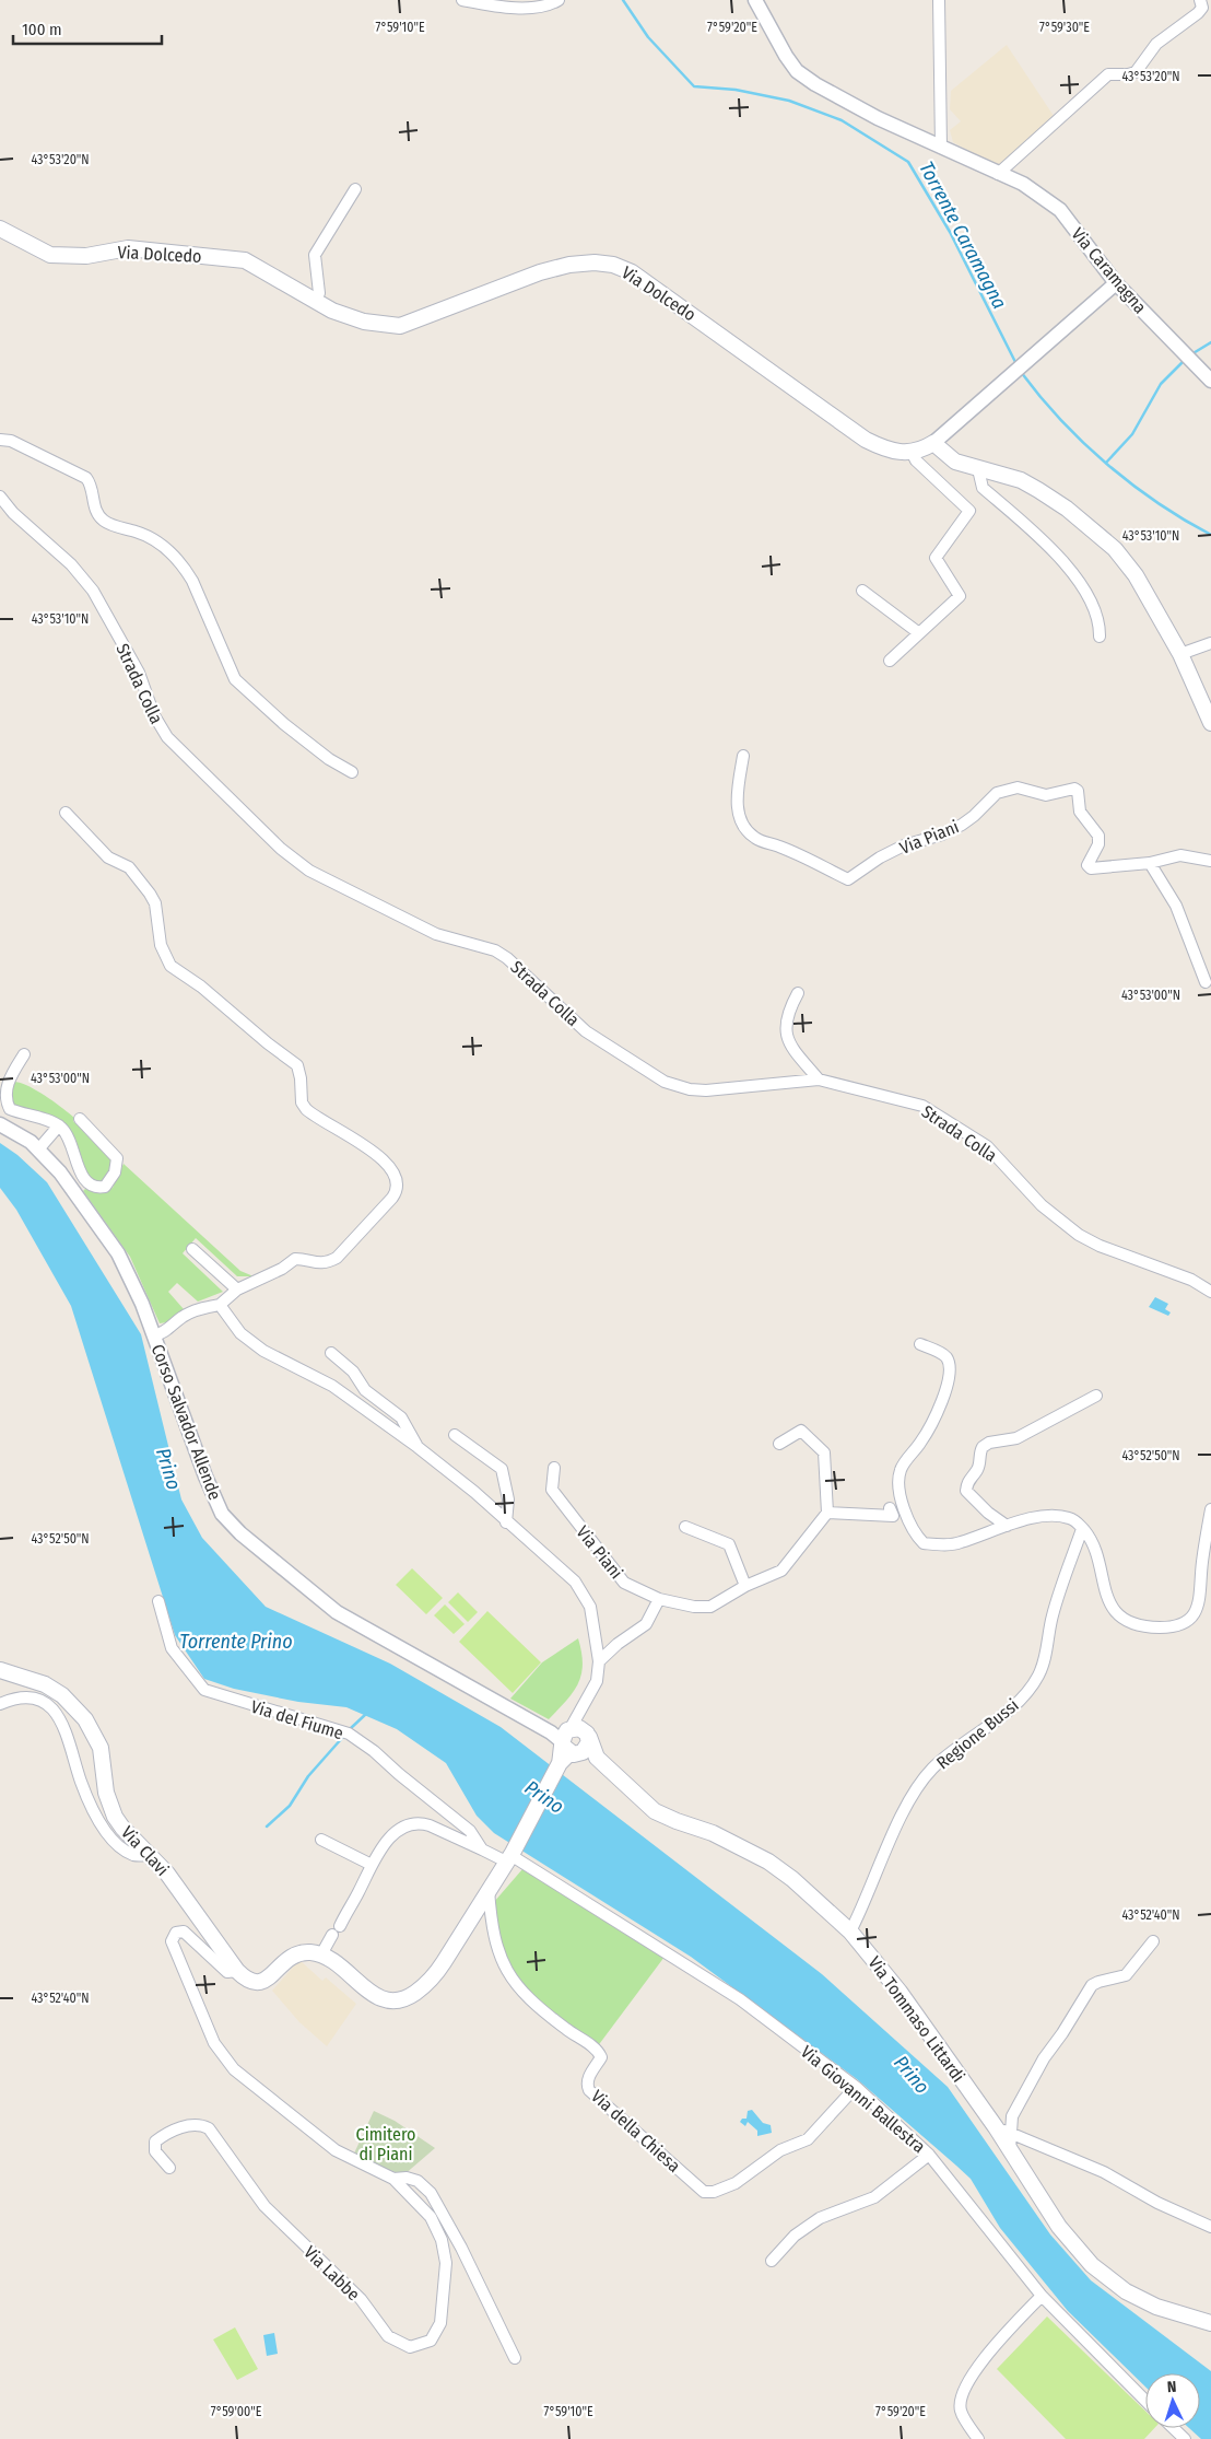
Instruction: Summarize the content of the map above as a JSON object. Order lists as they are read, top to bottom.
{
  "streets": {
    "main road": ["Via Dolcedo", "Via Clavi", "Via Tommaso Littardi"],
    "street": [
      "Via Caramagna",
      "Strada Colla",
      "Via Piani",
      "Corso Salvador Allende",
      "Via del Fiume",
      "Regione Bussi",
      "Via Giovanni Ballestra",
      "Via della Chiesa",
      "Via Labbe"
    ]
  },
  "crossings": [
    ["Via del Fiume", "Via Giovanni Ballestra"],
    ["Regione Bussi", "Via Tommaso Littardi"],
    ["Via Clavi", "Via Labbe"],
    ["Via Giovanni Ballestra", "Via della Chiesa"]
  ],
  "water": ["Torrente Caramagna", "Prino", "Torrente Prino"],
  "parks": ["Cimitero di Piani"],
  "scale_bar": "100 m",
  "north": "top",
  "coordinates": [
    "7°59'10\"E",
    "7°59'20\"E",
    "7°59'30\"E",
    "43°53'20\"N",
    "43°53'10\"N",
    "43°53'00\"N",
    "43°52'50\"N",
    "43°52'40\"N",
    "7°59'00\"E"
  ]
}
